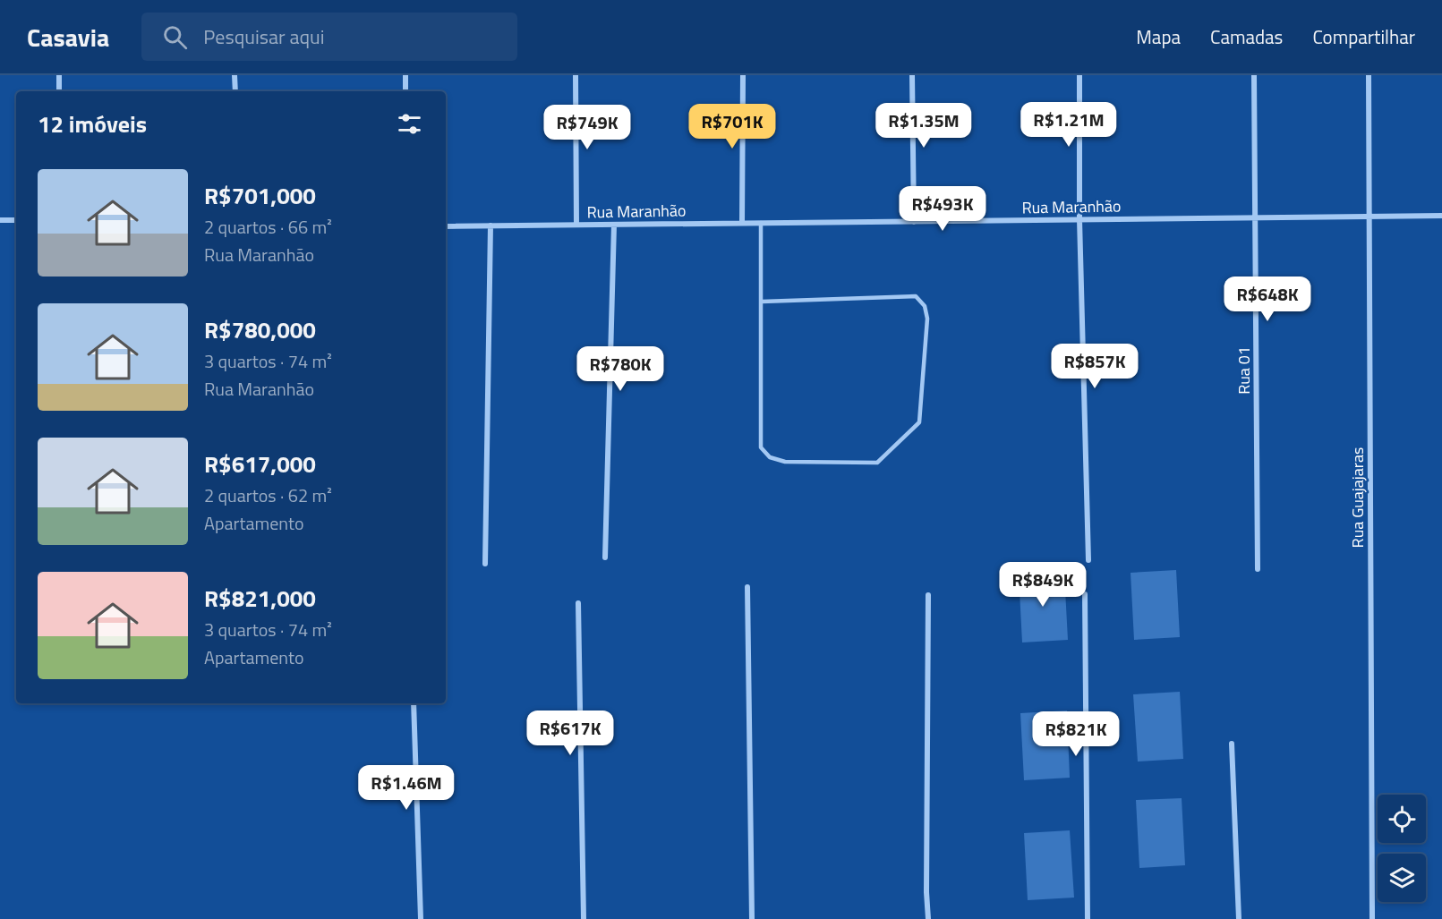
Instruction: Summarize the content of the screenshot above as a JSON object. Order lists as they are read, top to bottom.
{
  "streets": {
    "street": ["Rua Maranhão", "Rua 01", "Rua Guajajaras"]
  },
  "crossings": [
    ["Rua Maranhão", "Rua 01"],
    ["Rua Maranhão", "Rua Guajajaras"]
  ],
  "page": {
    "header": "Casavia",
    "search": "Pesquisar aqui",
    "nav": ["Mapa", "Camadas", "Compartilhar"],
    "heading": "12 imóveis",
    "price": [
      "R$1.21M",
      "R$1.35M",
      "R$701K",
      "R$749K",
      "R$493K",
      "R$648K",
      "R$857K",
      "R$780K",
      "R$849K",
      "R$617K",
      "R$821K",
      "R$1.46M"
    ],
    "list": [
      {
        "name": "R$701,000",
        "note": "2 quartos · 66 m² · Rua Maranhão"
      },
      {
        "name": "R$780,000",
        "note": "3 quartos · 74 m² · Rua Maranhão"
      },
      {
        "name": "R$617,000",
        "note": "2 quartos · 62 m² · Apartamento"
      },
      {
        "name": "R$821,000",
        "note": "3 quartos · 74 m² · Apartamento"
      }
    ]
  }
}
